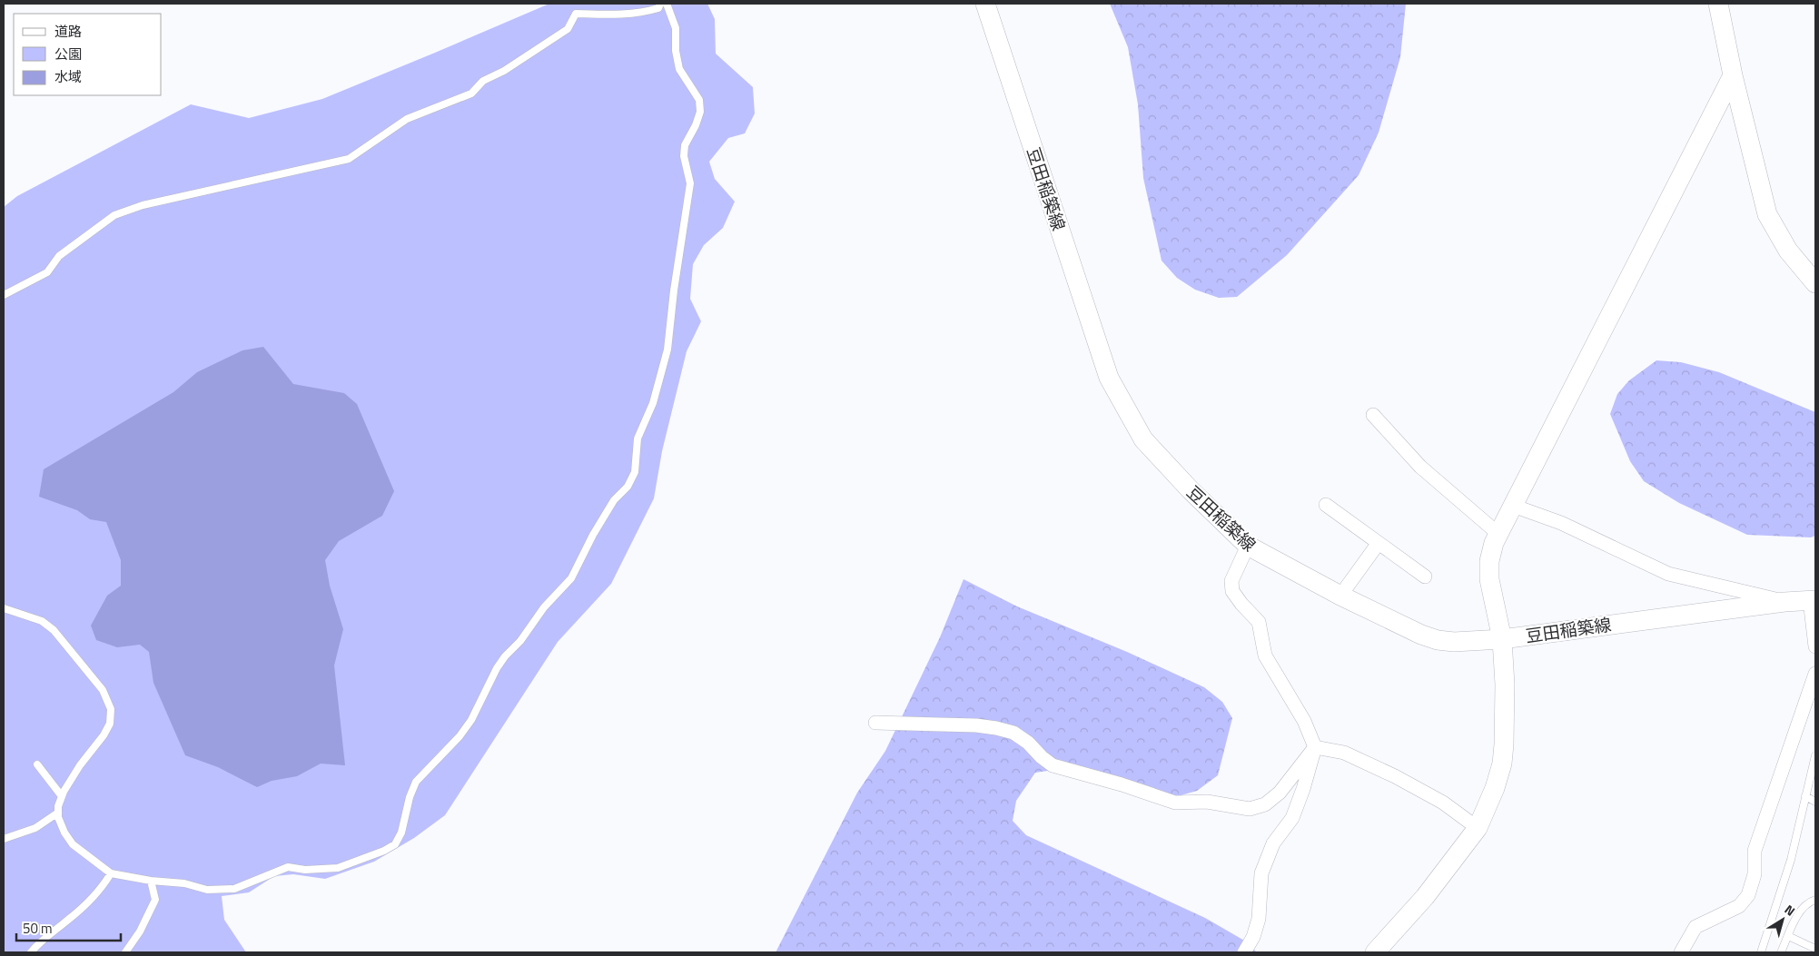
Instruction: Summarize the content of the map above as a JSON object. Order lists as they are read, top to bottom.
{
  "streets": {
    "street": ["豆田稲築線"]
  },
  "legend": ["道路", "公園", "水域"],
  "scale_bar": "50 m",
  "north": "top right"
}
